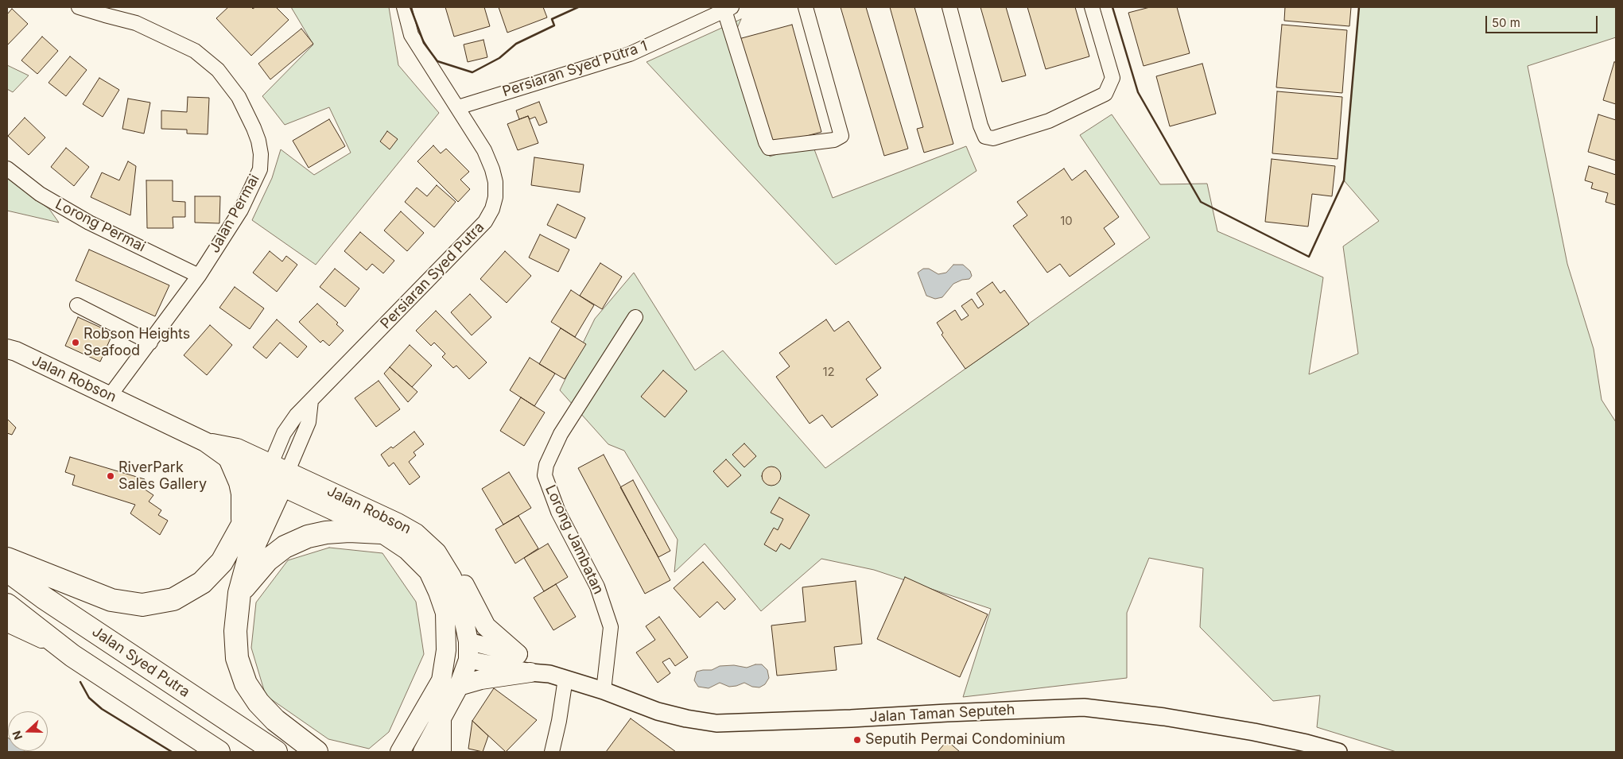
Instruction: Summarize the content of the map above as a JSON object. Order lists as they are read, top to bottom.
{
  "streets": {
    "main road": ["Jalan Robson", "Jalan Syed Putra"],
    "street": [
      "Persiaran Syed Putra 1",
      "Jalan Permai",
      "Lorong Permai",
      "Persiaran Syed Putra",
      "Lorong Jambatan",
      "Jalan Taman Seputeh"
    ]
  },
  "crossings": [
    ["Persiaran Syed Putra 1", "Persiaran Syed Putra"],
    ["Jalan Permai", "Lorong Permai"],
    ["Jalan Permai", "Jalan Robson"],
    ["Persiaran Syed Putra", "Jalan Robson"],
    ["Jalan Robson", "Jalan Taman Seputeh"],
    ["Lorong Jambatan", "Jalan Taman Seputeh"]
  ],
  "places": ["Robson Heights Seafood", "RiverPark Sales Gallery", "Seputih Permai Condominium"],
  "house_numbers": ["10", "12"],
  "scale_bar": "50 m",
  "north": "left"
}
